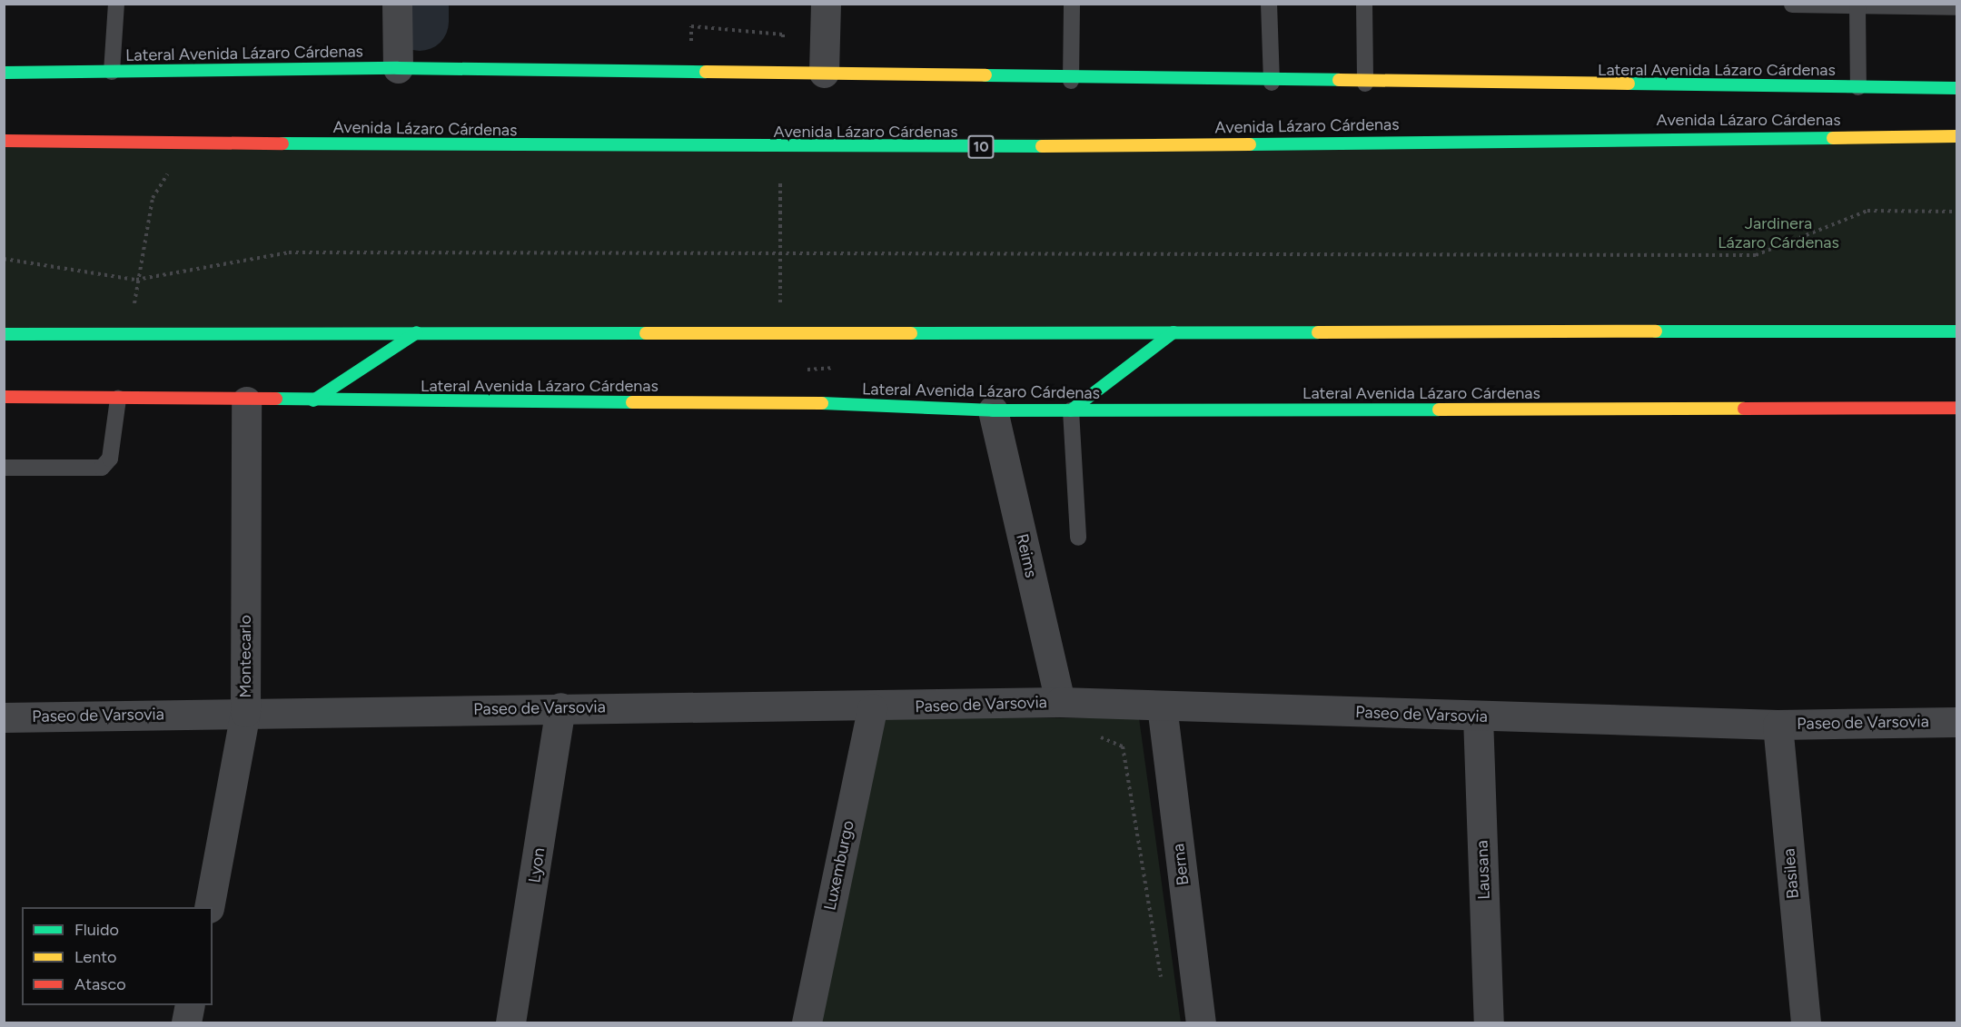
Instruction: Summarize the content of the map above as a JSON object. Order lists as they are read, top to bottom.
{
  "streets": {
    "main road": ["Lateral Avenida Lázaro Cárdenas", "Avenida Lázaro Cárdenas", "10"],
    "street": [
      "Reims",
      "Montecarlo",
      "Paseo de Varsovia",
      "Berna",
      "Lyon",
      "Luxemburgo",
      "Lausana",
      "Basilea"
    ]
  },
  "crossings": [
    ["Lateral Avenida Lázaro Cárdenas", "Reims"],
    ["Lateral Avenida Lázaro Cárdenas", "Montecarlo"],
    ["Reims", "Paseo de Varsovia"],
    ["Montecarlo", "Paseo de Varsovia"],
    ["Paseo de Varsovia", "Berna"],
    ["Paseo de Varsovia", "Lyon"],
    ["Paseo de Varsovia", "Luxemburgo"],
    ["Paseo de Varsovia", "Lausana"],
    ["Paseo de Varsovia", "Basilea"]
  ],
  "parks": ["Jardinera Lázaro Cárdenas"],
  "legend": ["Fluido", "Lento", "Atasco"]
}
